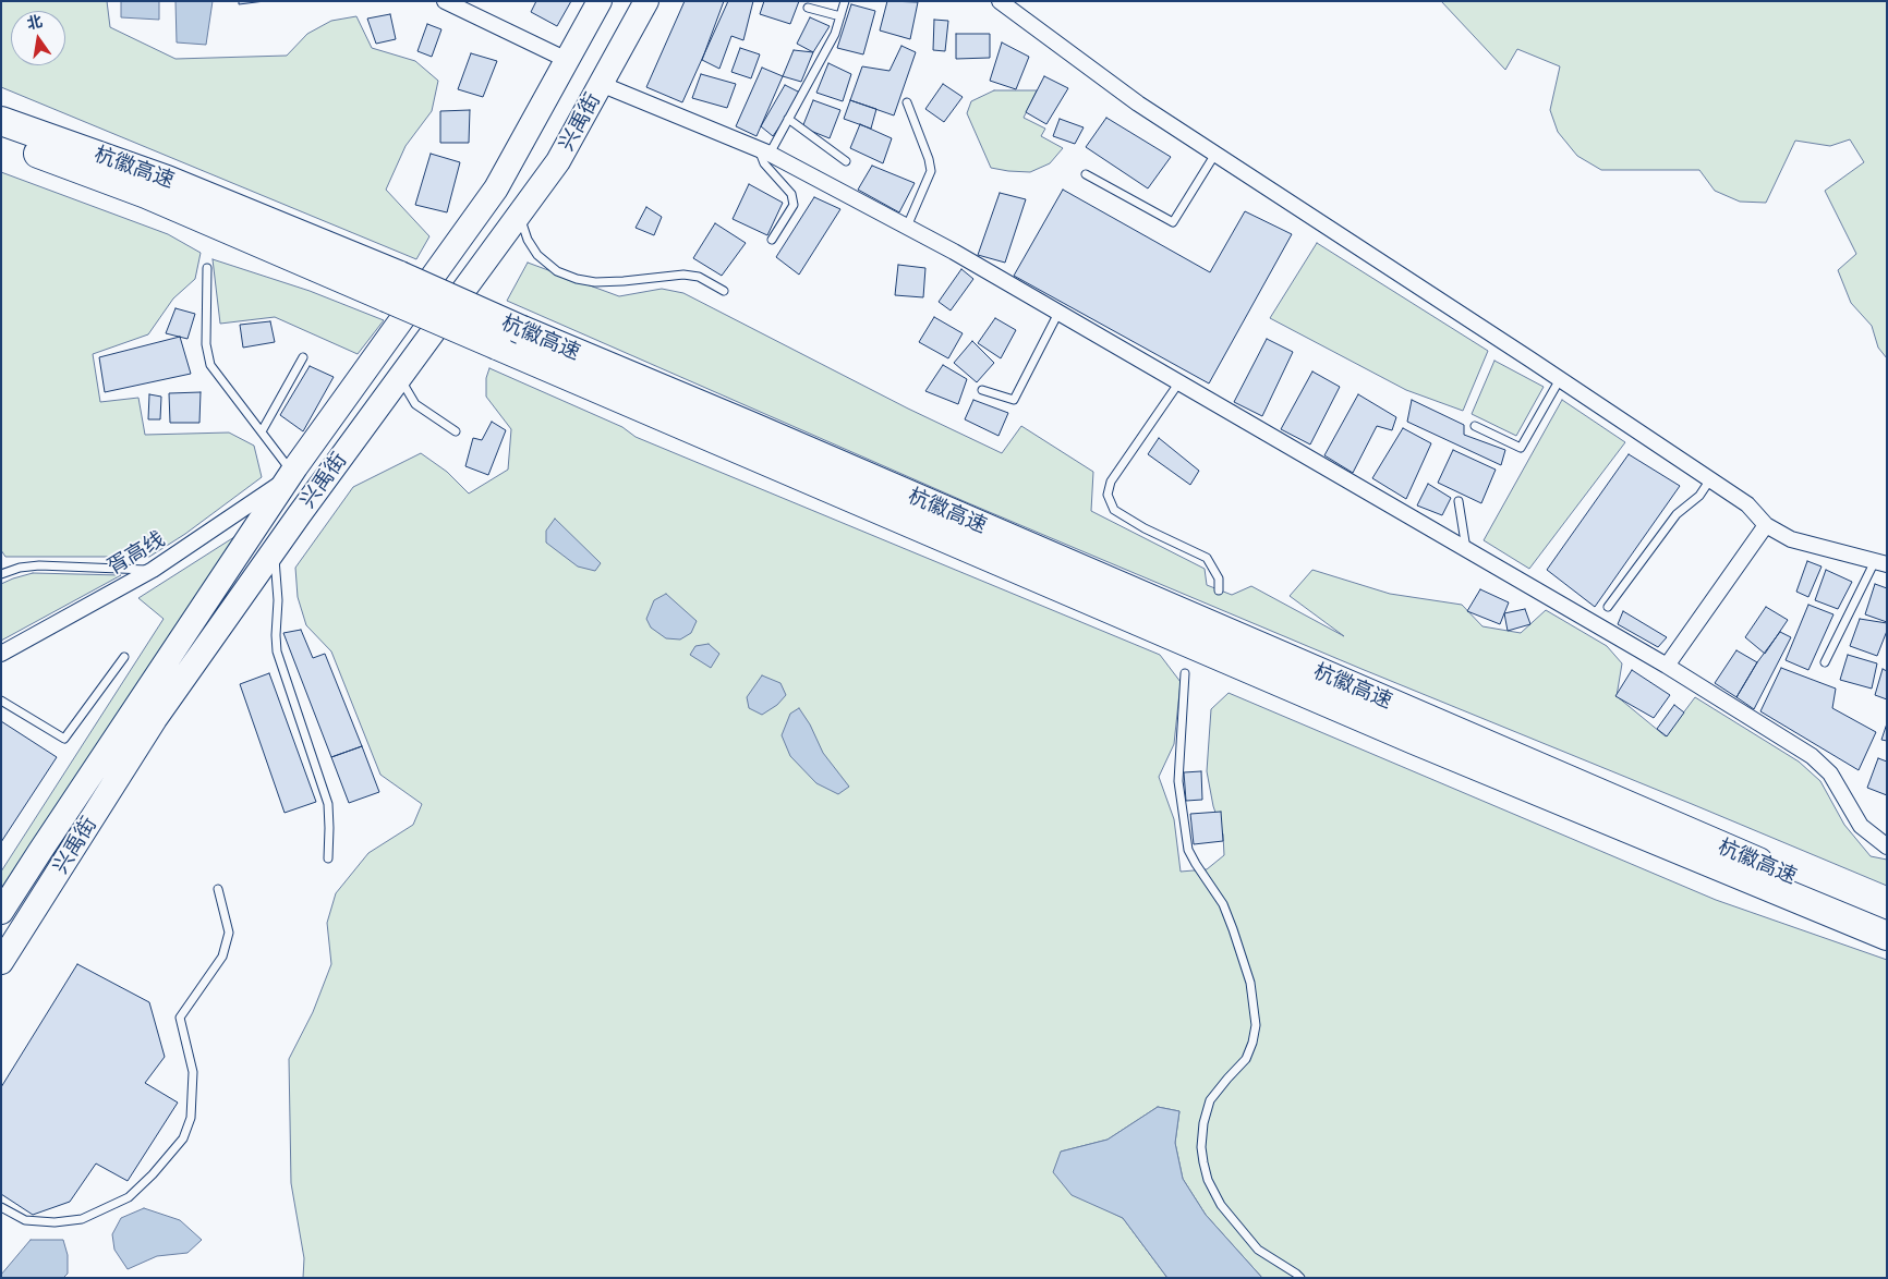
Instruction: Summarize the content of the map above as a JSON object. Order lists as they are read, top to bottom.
{
  "streets": {
    "highway": ["杭徽高速"],
    "main road": ["兴禹街"],
    "street": ["胥高线"]
  },
  "crossings": [
    ["兴禹街", "胥高线"]
  ],
  "north": "top"
}
